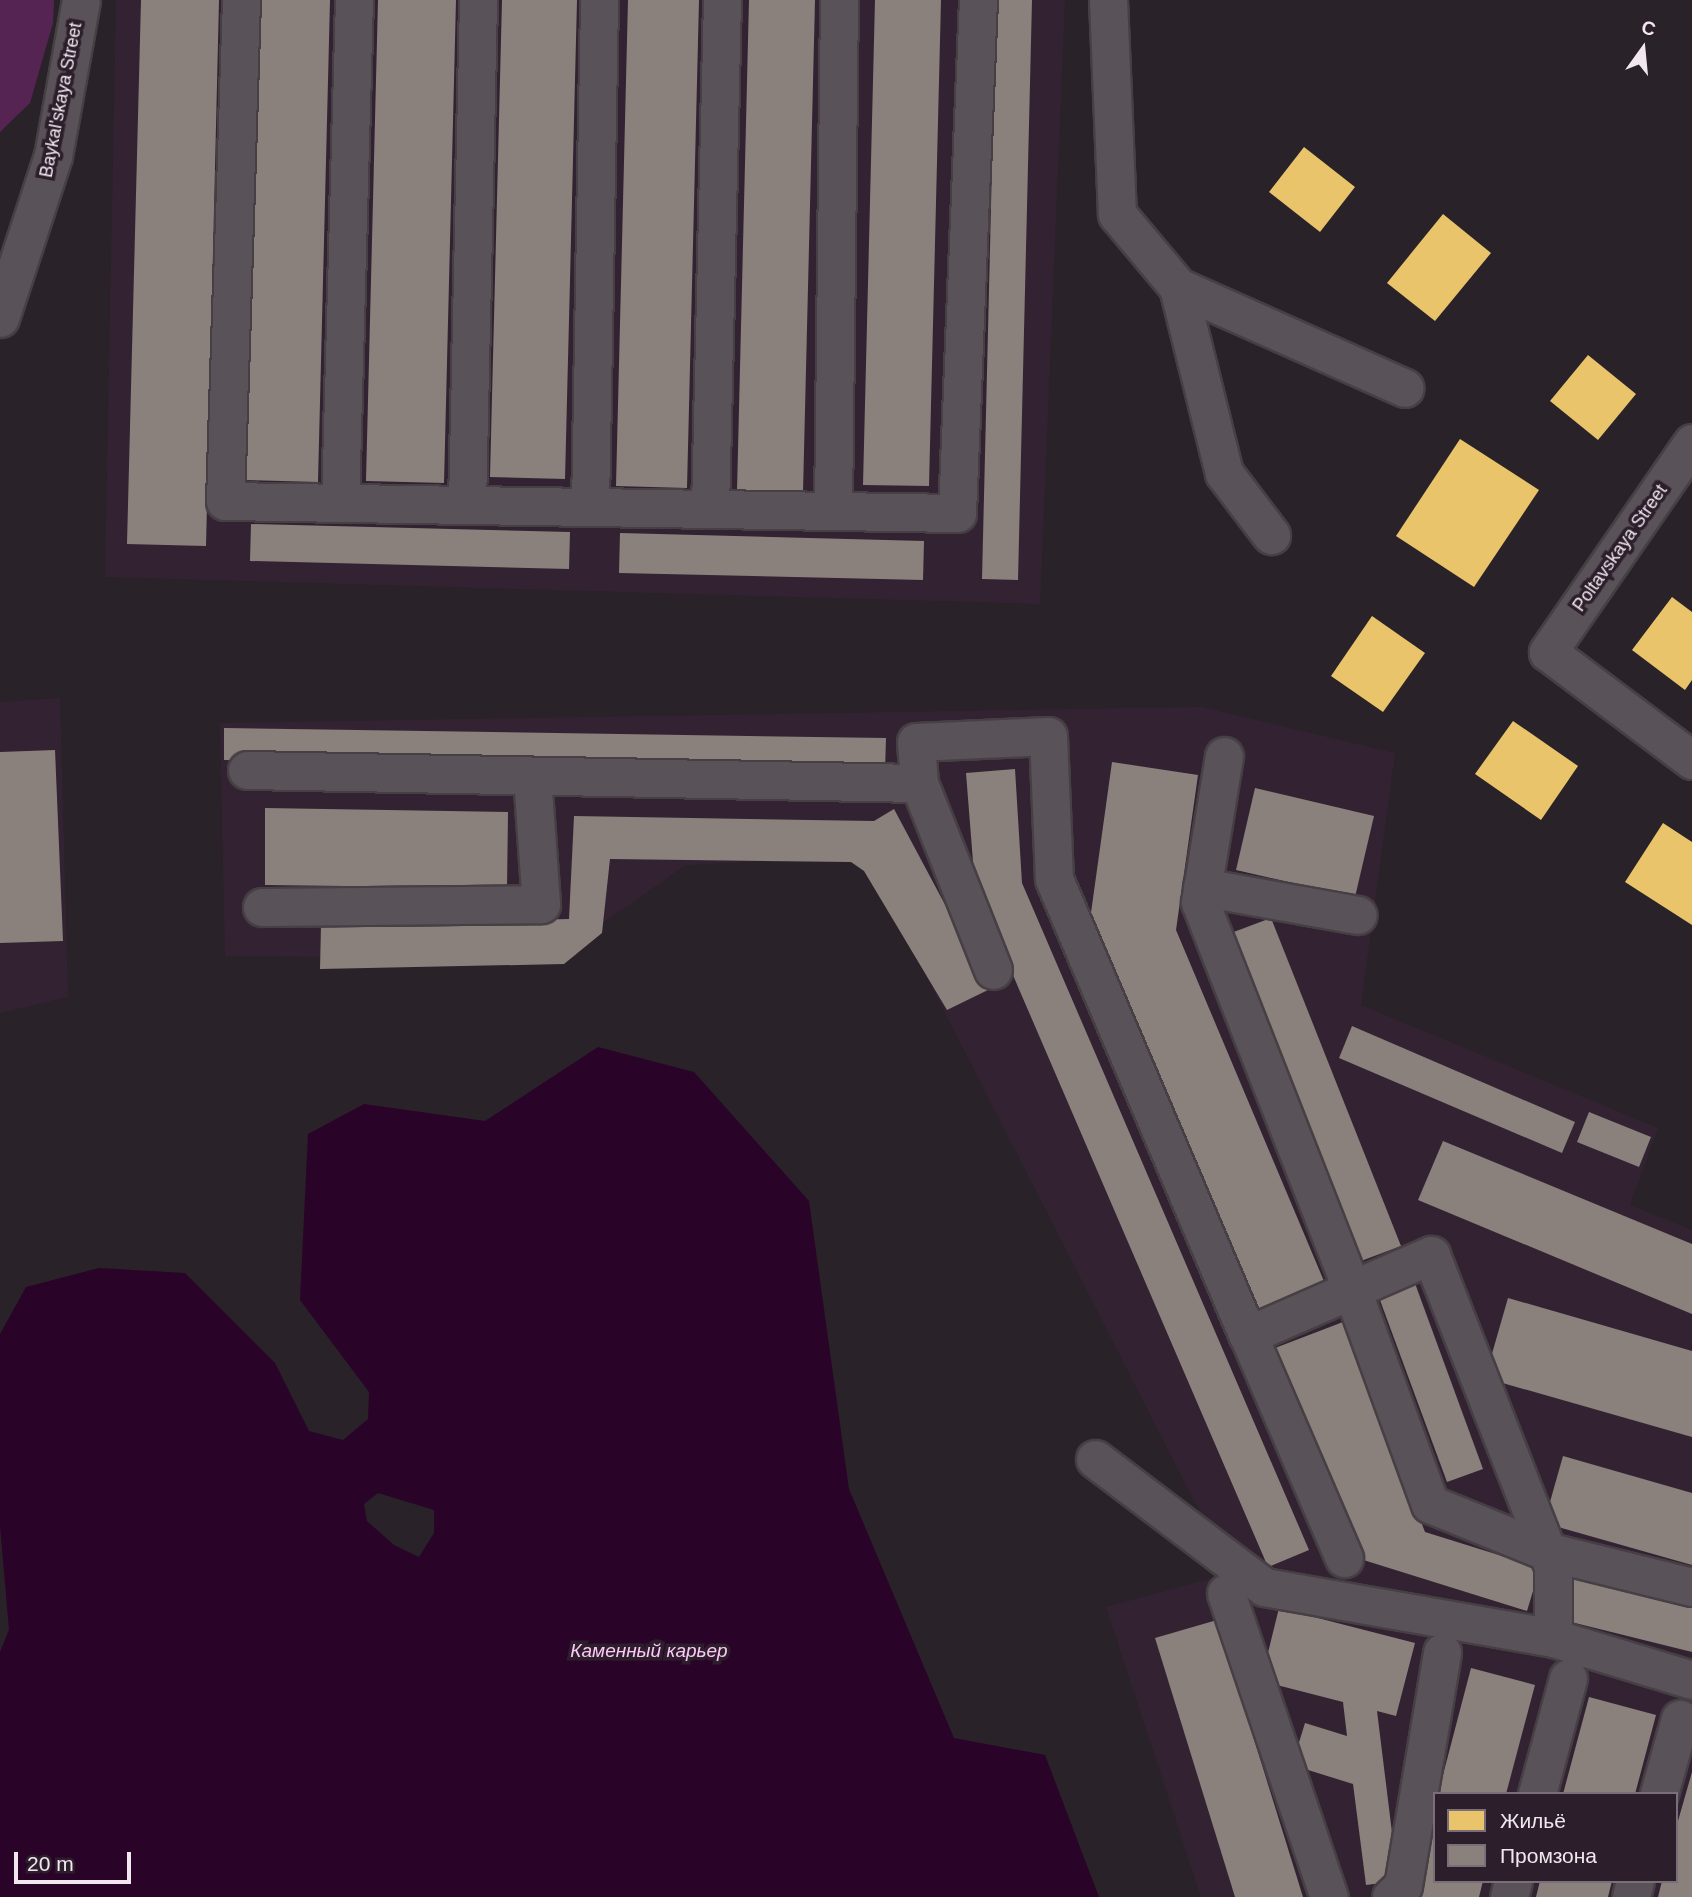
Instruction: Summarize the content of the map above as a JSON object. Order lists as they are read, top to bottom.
{
  "streets": {
    "street": ["Baykal'skaya Street", "Poltavskaya Street"]
  },
  "water": ["Каменный карьер"],
  "legend": ["Жильё", "Промзона"],
  "scale_bar": "20 m",
  "north": "top"
}
